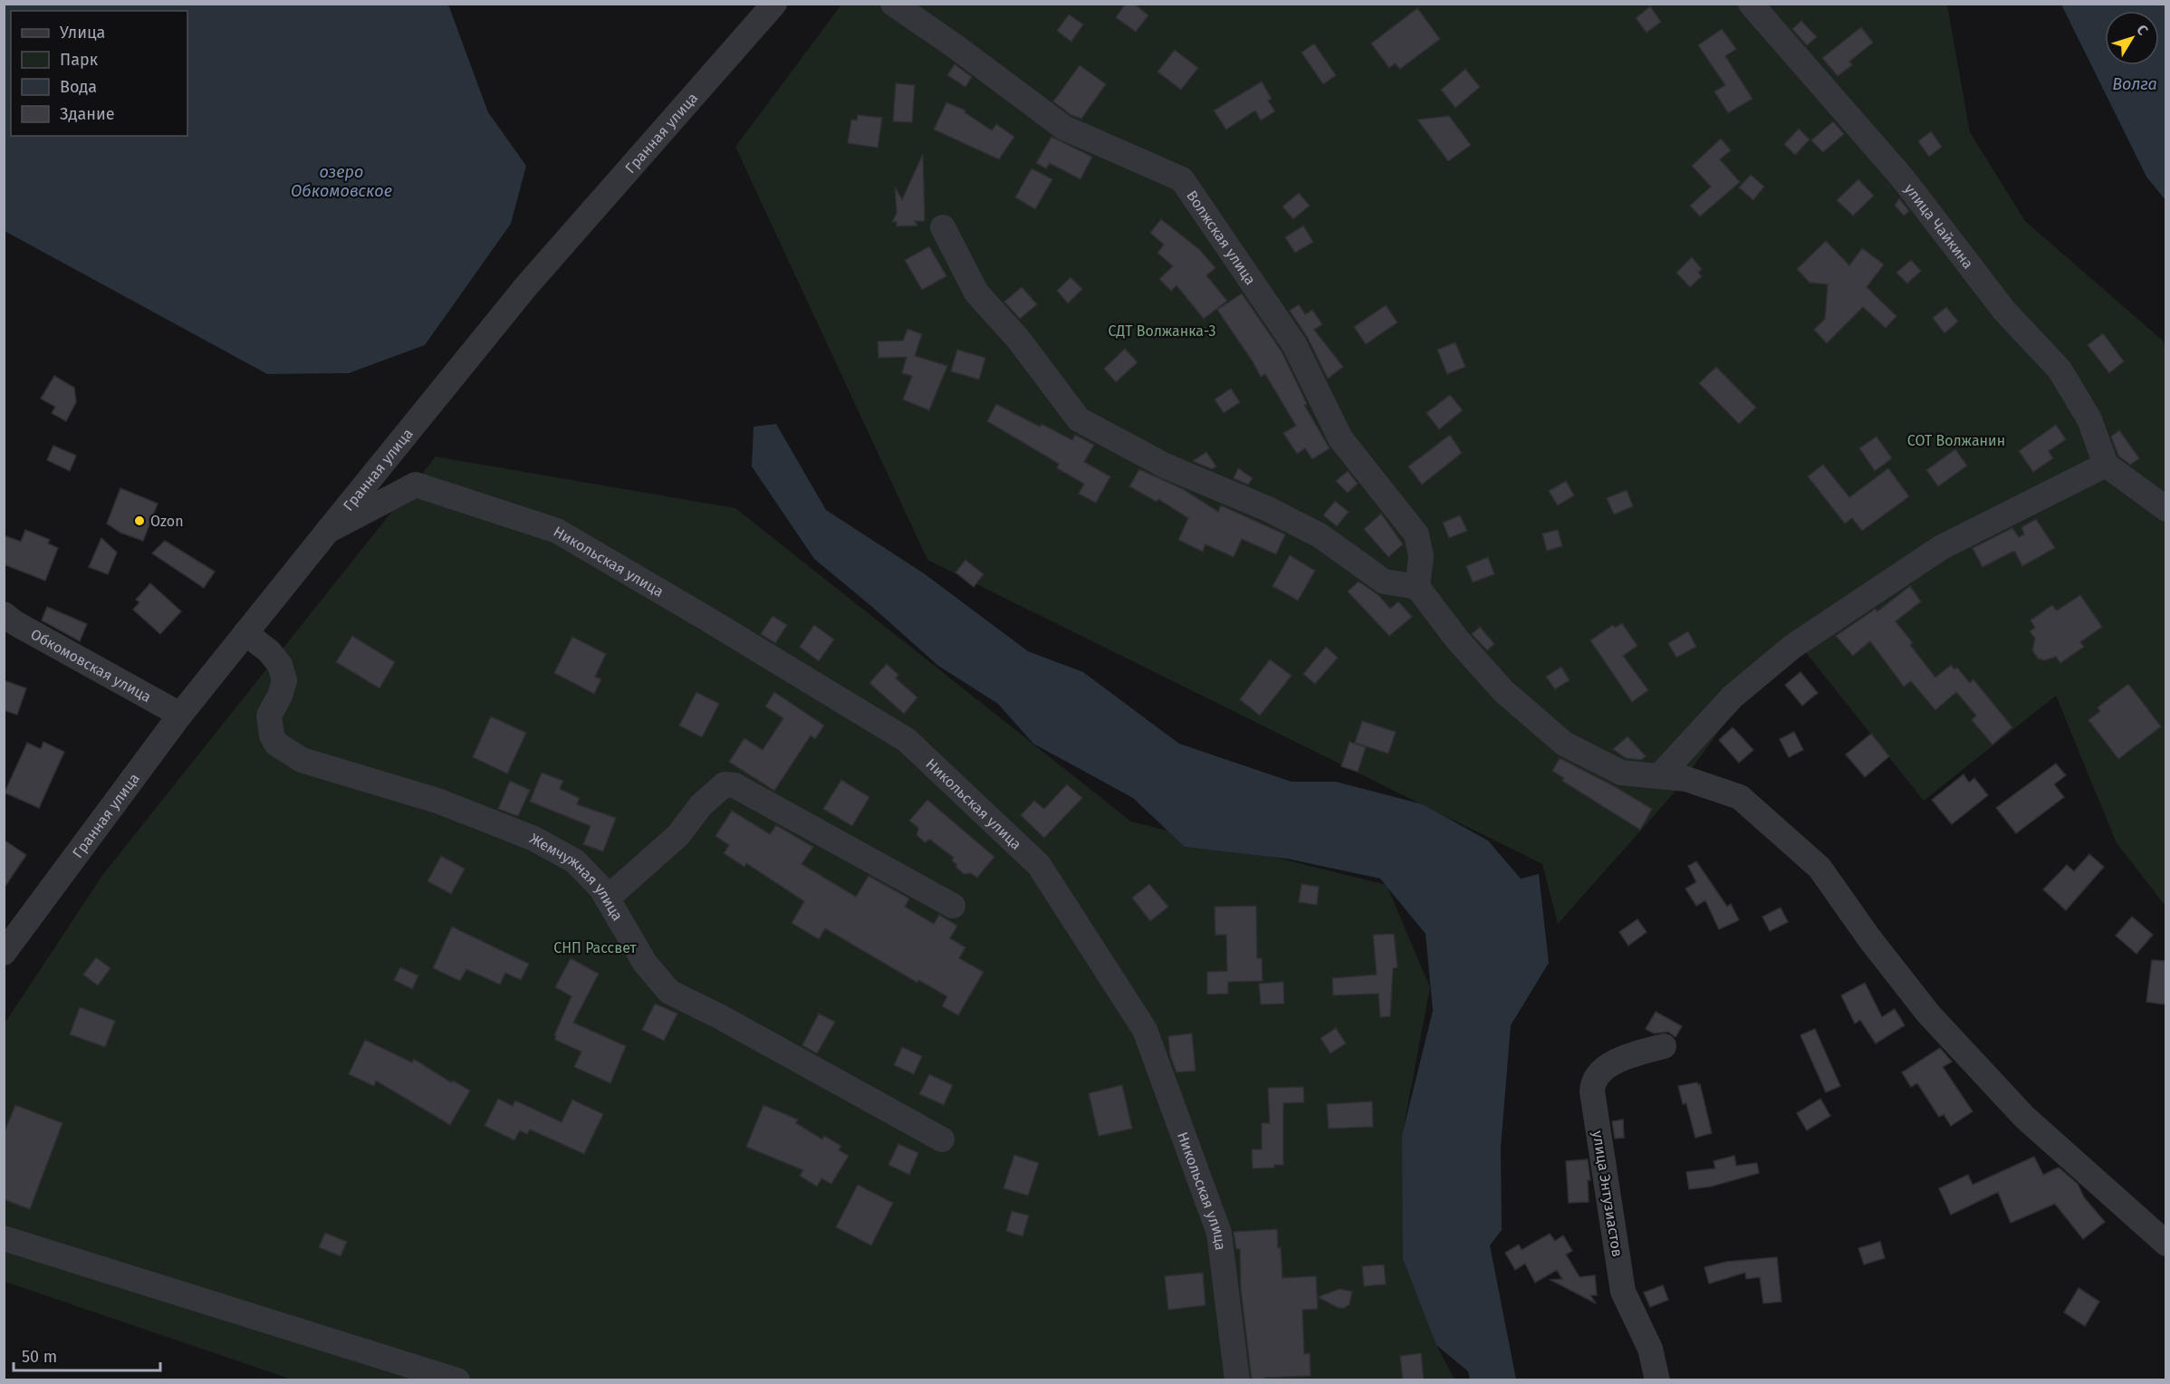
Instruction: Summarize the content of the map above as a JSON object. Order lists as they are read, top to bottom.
{
  "streets": {
    "street": [
      "Гранная улица",
      "улица Чайкина",
      "Волжская улица",
      "Никольская улица",
      "Обкомовская улица",
      "Жемчужная улица",
      "улица Энтузиастов"
    ]
  },
  "crossings": [
    ["Гранная улица", "Никольская улица"],
    ["Гранная улица", "Обкомовская улица"],
    ["Гранная улица", "Жемчужная улица"]
  ],
  "water": ["Волга", "озеро Обкомовское"],
  "parks": ["СДТ Волжанка-3", "СОТ Волжанин", "СНП Рассвет"],
  "places": ["Ozon"],
  "legend": [
    "Улица",
    "Парк",
    "Вода",
    "Здание"
  ],
  "scale_bar": "50 m",
  "north": "top right"
}
